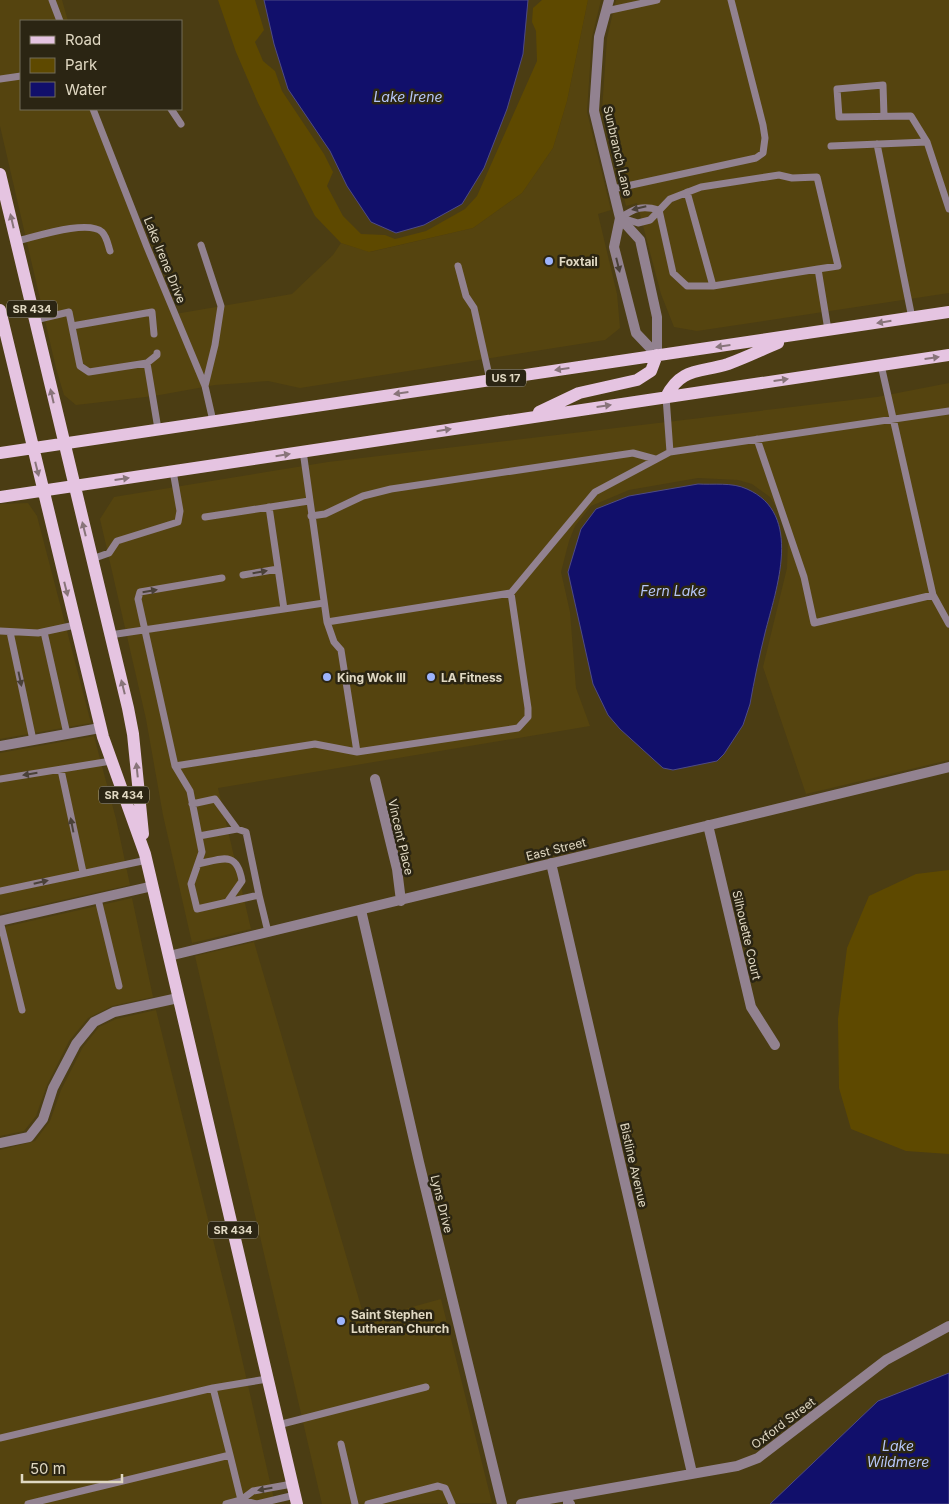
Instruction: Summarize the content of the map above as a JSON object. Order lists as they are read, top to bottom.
{
  "streets": {
    "main road": ["SR 434", "US 17"],
    "street": [
      "Sunbranch Lane",
      "Vincent Place",
      "East Street",
      "Silhouette Court",
      "Bistline Avenue",
      "Lyns Drive",
      "Oxford Street"
    ],
    "lane": ["Lake Irene Drive"]
  },
  "crossings": [
    ["Sunbranch Lane", "US 17"],
    ["Lake Irene Drive", "US 17"],
    ["SR 434", "US 17"],
    ["SR 434", "East Street"],
    ["Vincent Place", "East Street"],
    ["East Street", "Silhouette Court"],
    ["East Street", "Bistline Avenue"],
    ["East Street", "Lyns Drive"],
    ["Bistline Avenue", "Oxford Street"]
  ],
  "water": ["Lake Irene", "Fern Lake", "Lake Wildmere"],
  "places": [
    "Foxtail",
    "King Wok III",
    "LA Fitness",
    "Saint Stephen Lutheran Church"
  ],
  "legend": ["Road", "Park", "Water"],
  "scale_bar": "50 m"
}
